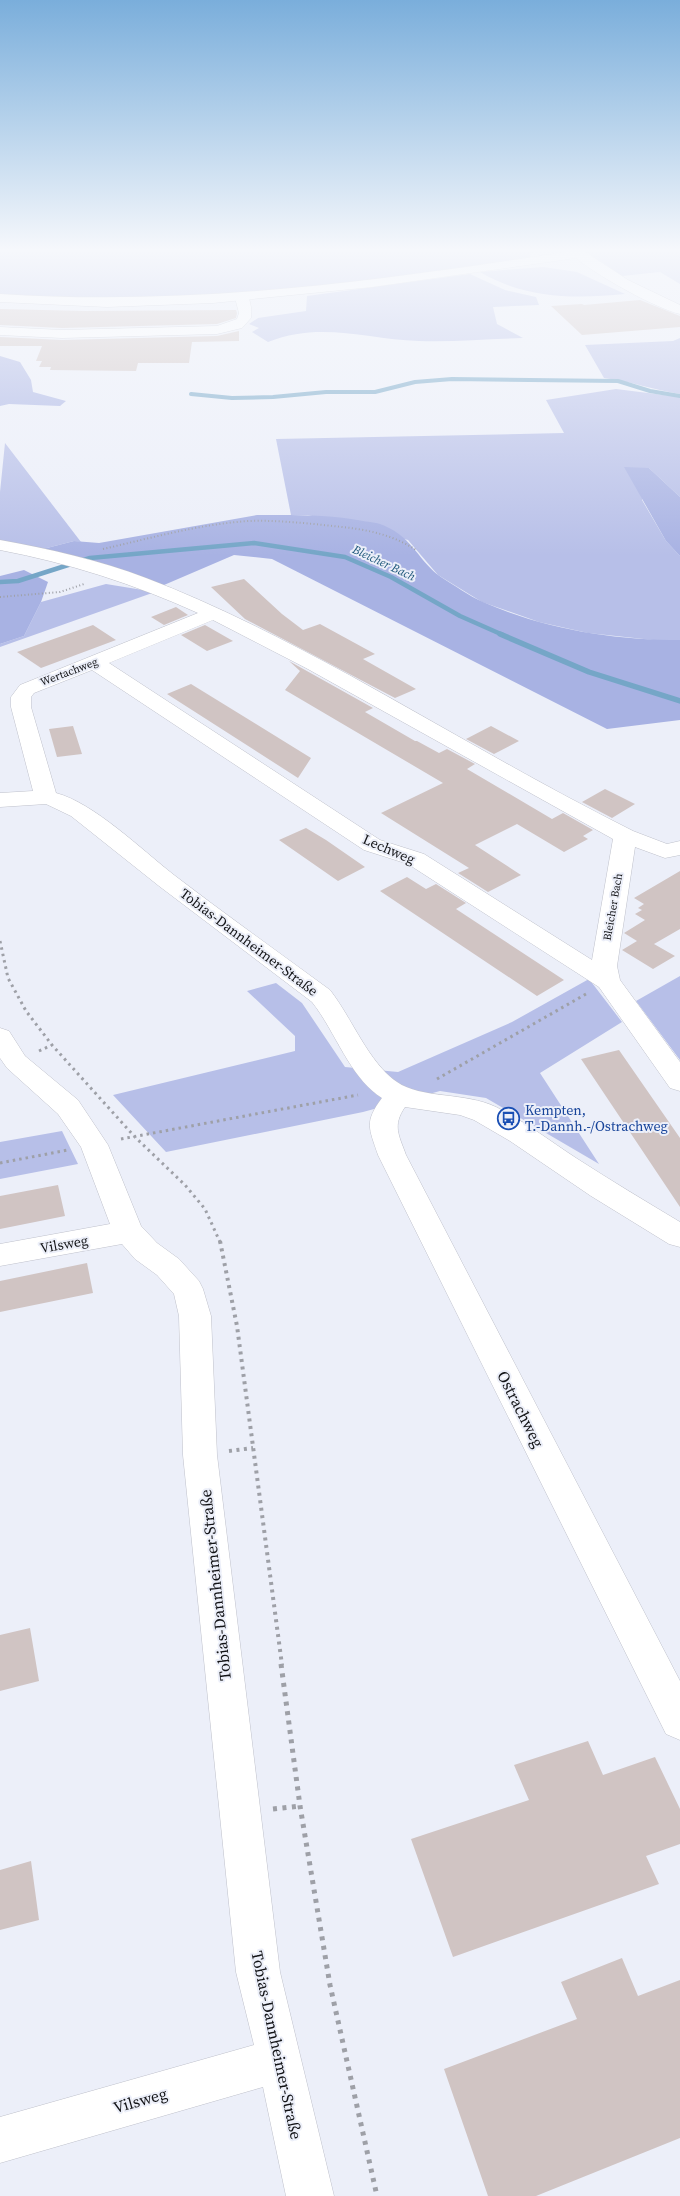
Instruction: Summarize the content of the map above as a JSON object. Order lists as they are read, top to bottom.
{
  "streets": {
    "street": [
      "Wertachweg",
      "Lechweg",
      "Bleicher Bach",
      "Tobias-Dannheimer-Straße",
      "Vilsweg",
      "Ostrachweg"
    ]
  },
  "crossings": [
    ["Wertachweg", "Lechweg"],
    ["Wertachweg", "Tobias-Dannheimer-Straße"],
    ["Lechweg", "Bleicher Bach"],
    ["Tobias-Dannheimer-Straße", "Vilsweg"],
    ["Tobias-Dannheimer-Straße", "Ostrachweg"]
  ],
  "water": ["Bleicher Bach"],
  "places": {
    "bus stop": ["Kempten, T.-Dannh.-/Ostrachweg"]
  }
}
